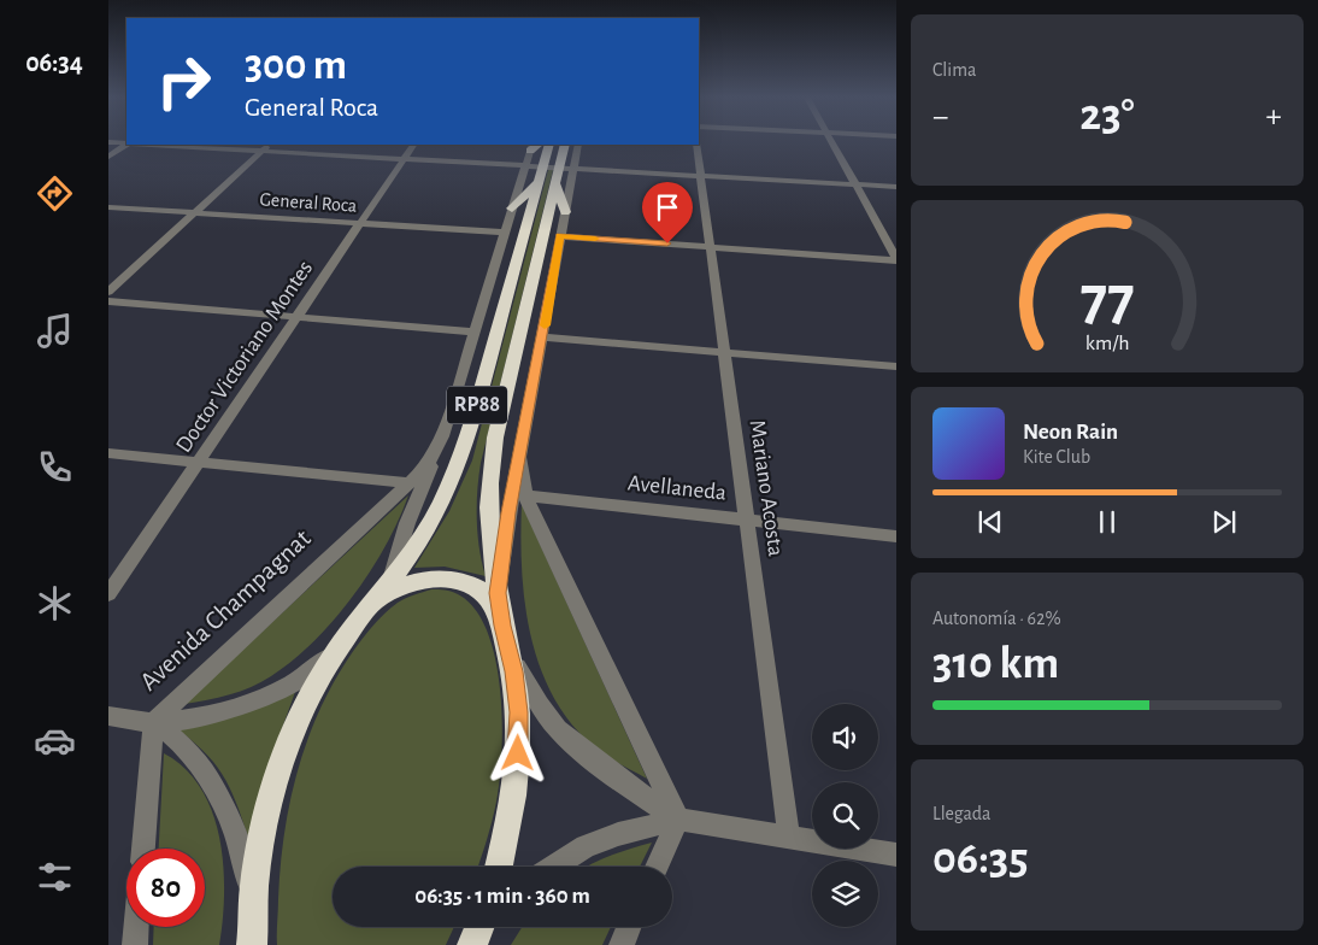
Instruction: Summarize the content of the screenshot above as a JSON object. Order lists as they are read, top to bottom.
{
  "streets": {
    "highway": ["RP88", "Avenida Champagnat"],
    "street": [
      "General Roca",
      "Doctor Victoriano Montes",
      "Avellaneda",
      "Mariano Acosta"
    ]
  },
  "crossings": [
    ["General Roca", "Doctor Victoriano Montes"],
    ["General Roca", "Avenida Champagnat"],
    ["RP88", "Avenida Champagnat"],
    ["Avellaneda", "Mariano Acosta"],
    ["Avellaneda", "Avenida Champagnat"]
  ],
  "page": {
    "tabs": "06:34",
    "tile": [
      "Clima",
      ["Autonomía · 62%", "310 km"],
      ["Llegada", "06:35"]
    ],
    "turn": ["300 m", "General Roca"],
    "heat": ["−", "23°", "+"],
    "song": ["Neon Rain", "Kite Club"],
    "limit": "80",
    "trip": "06:35 · 1 min · 360 m",
    "gauge": ["77", "km/h"]
  }
}
